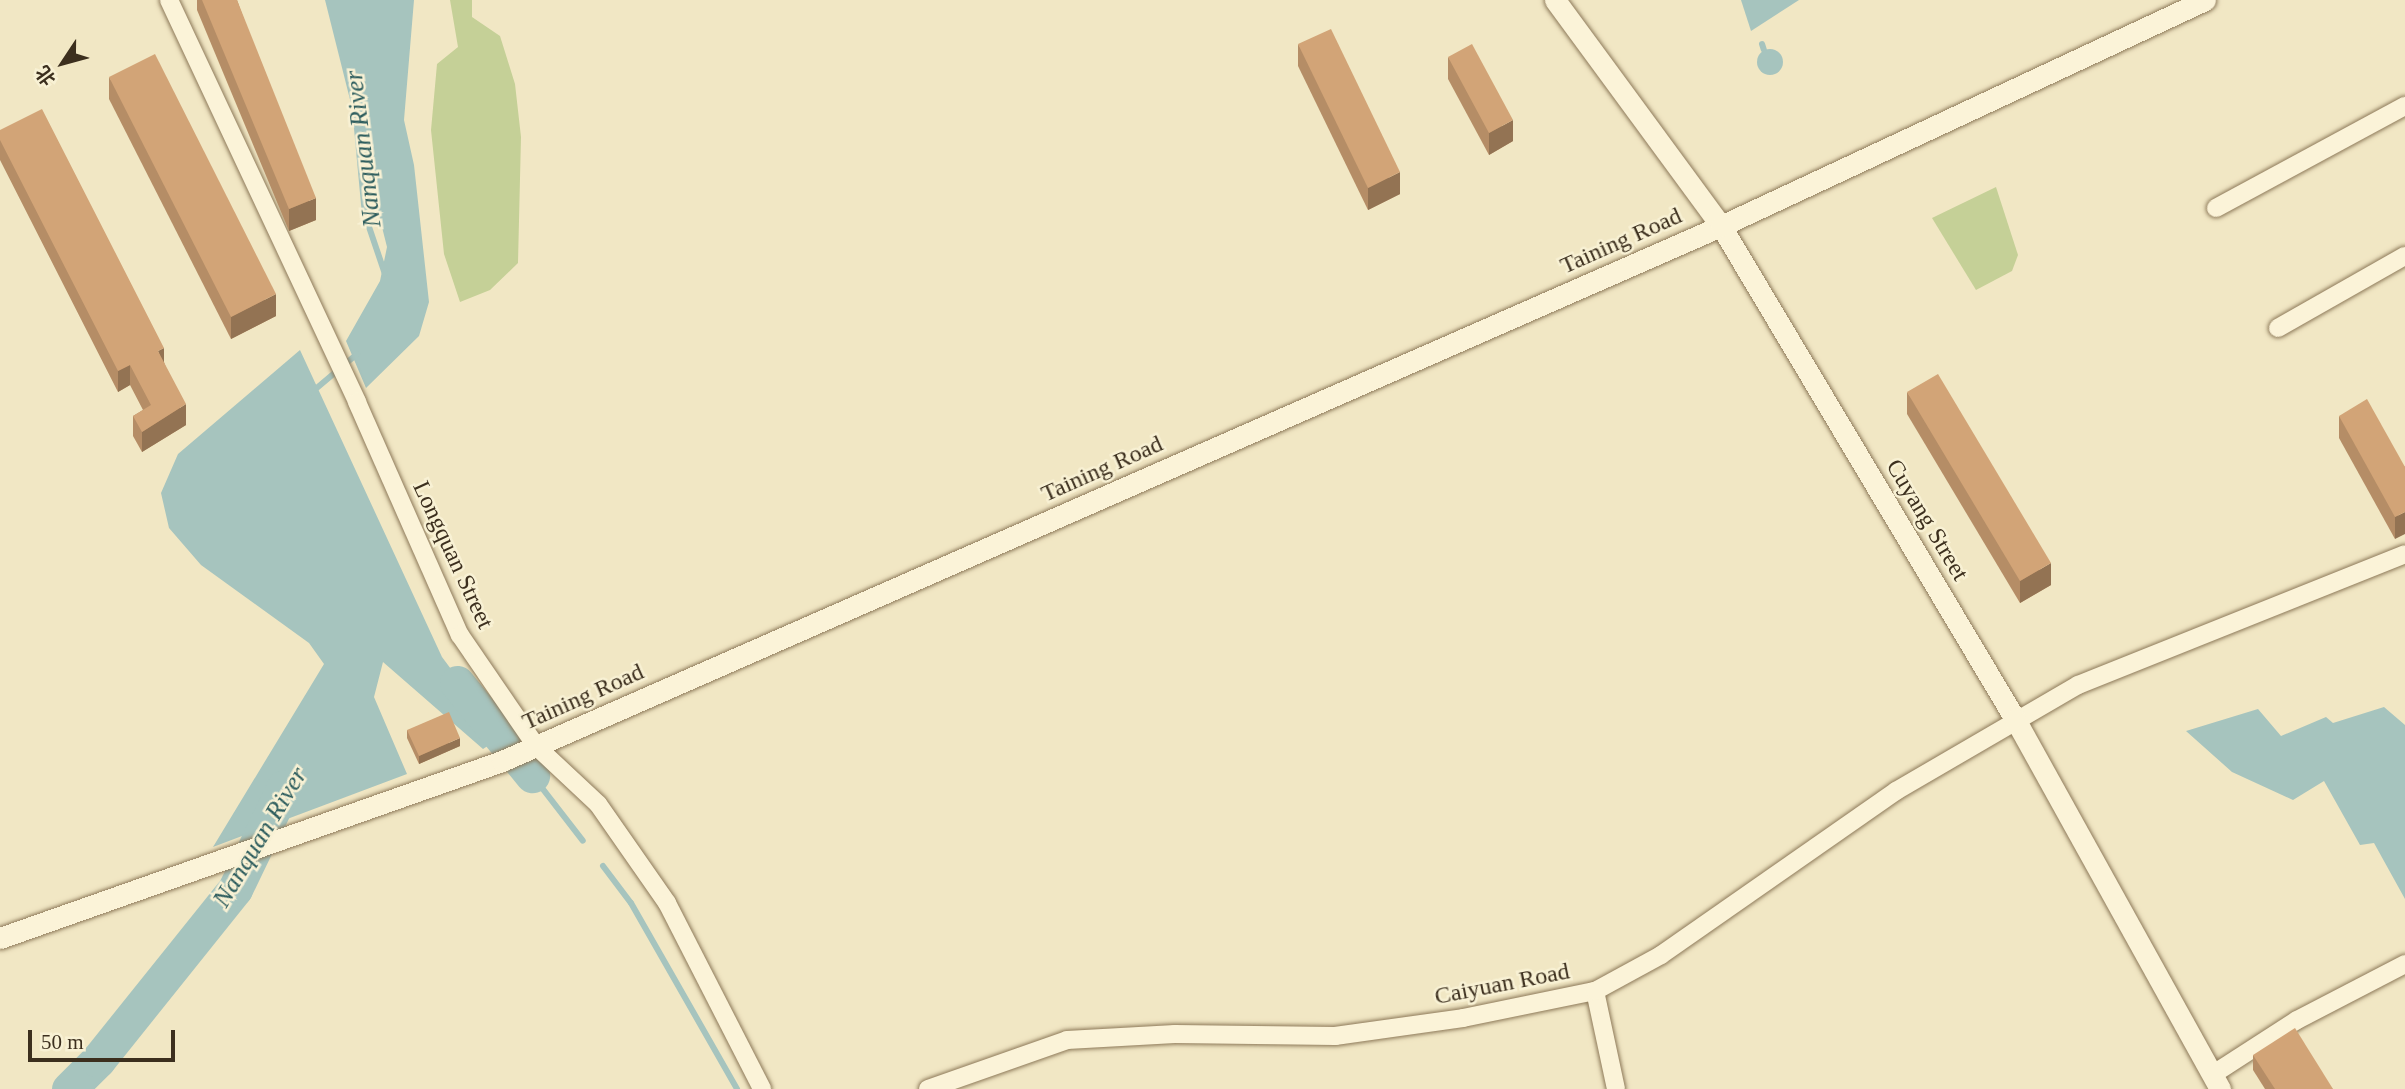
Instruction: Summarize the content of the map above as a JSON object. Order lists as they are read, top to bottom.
{
  "streets": {
    "street": [
      "Taining Road",
      "Cuyang Street",
      "Longquan Street",
      "Caiyuan Road"
    ]
  },
  "crossings": [
    ["Taining Road", "Cuyang Street"],
    ["Taining Road", "Longquan Street"],
    ["Cuyang Street", "Caiyuan Road"]
  ],
  "water": ["Nanquan River"],
  "scale_bar": "50 m",
  "north": "bottom left"
}
